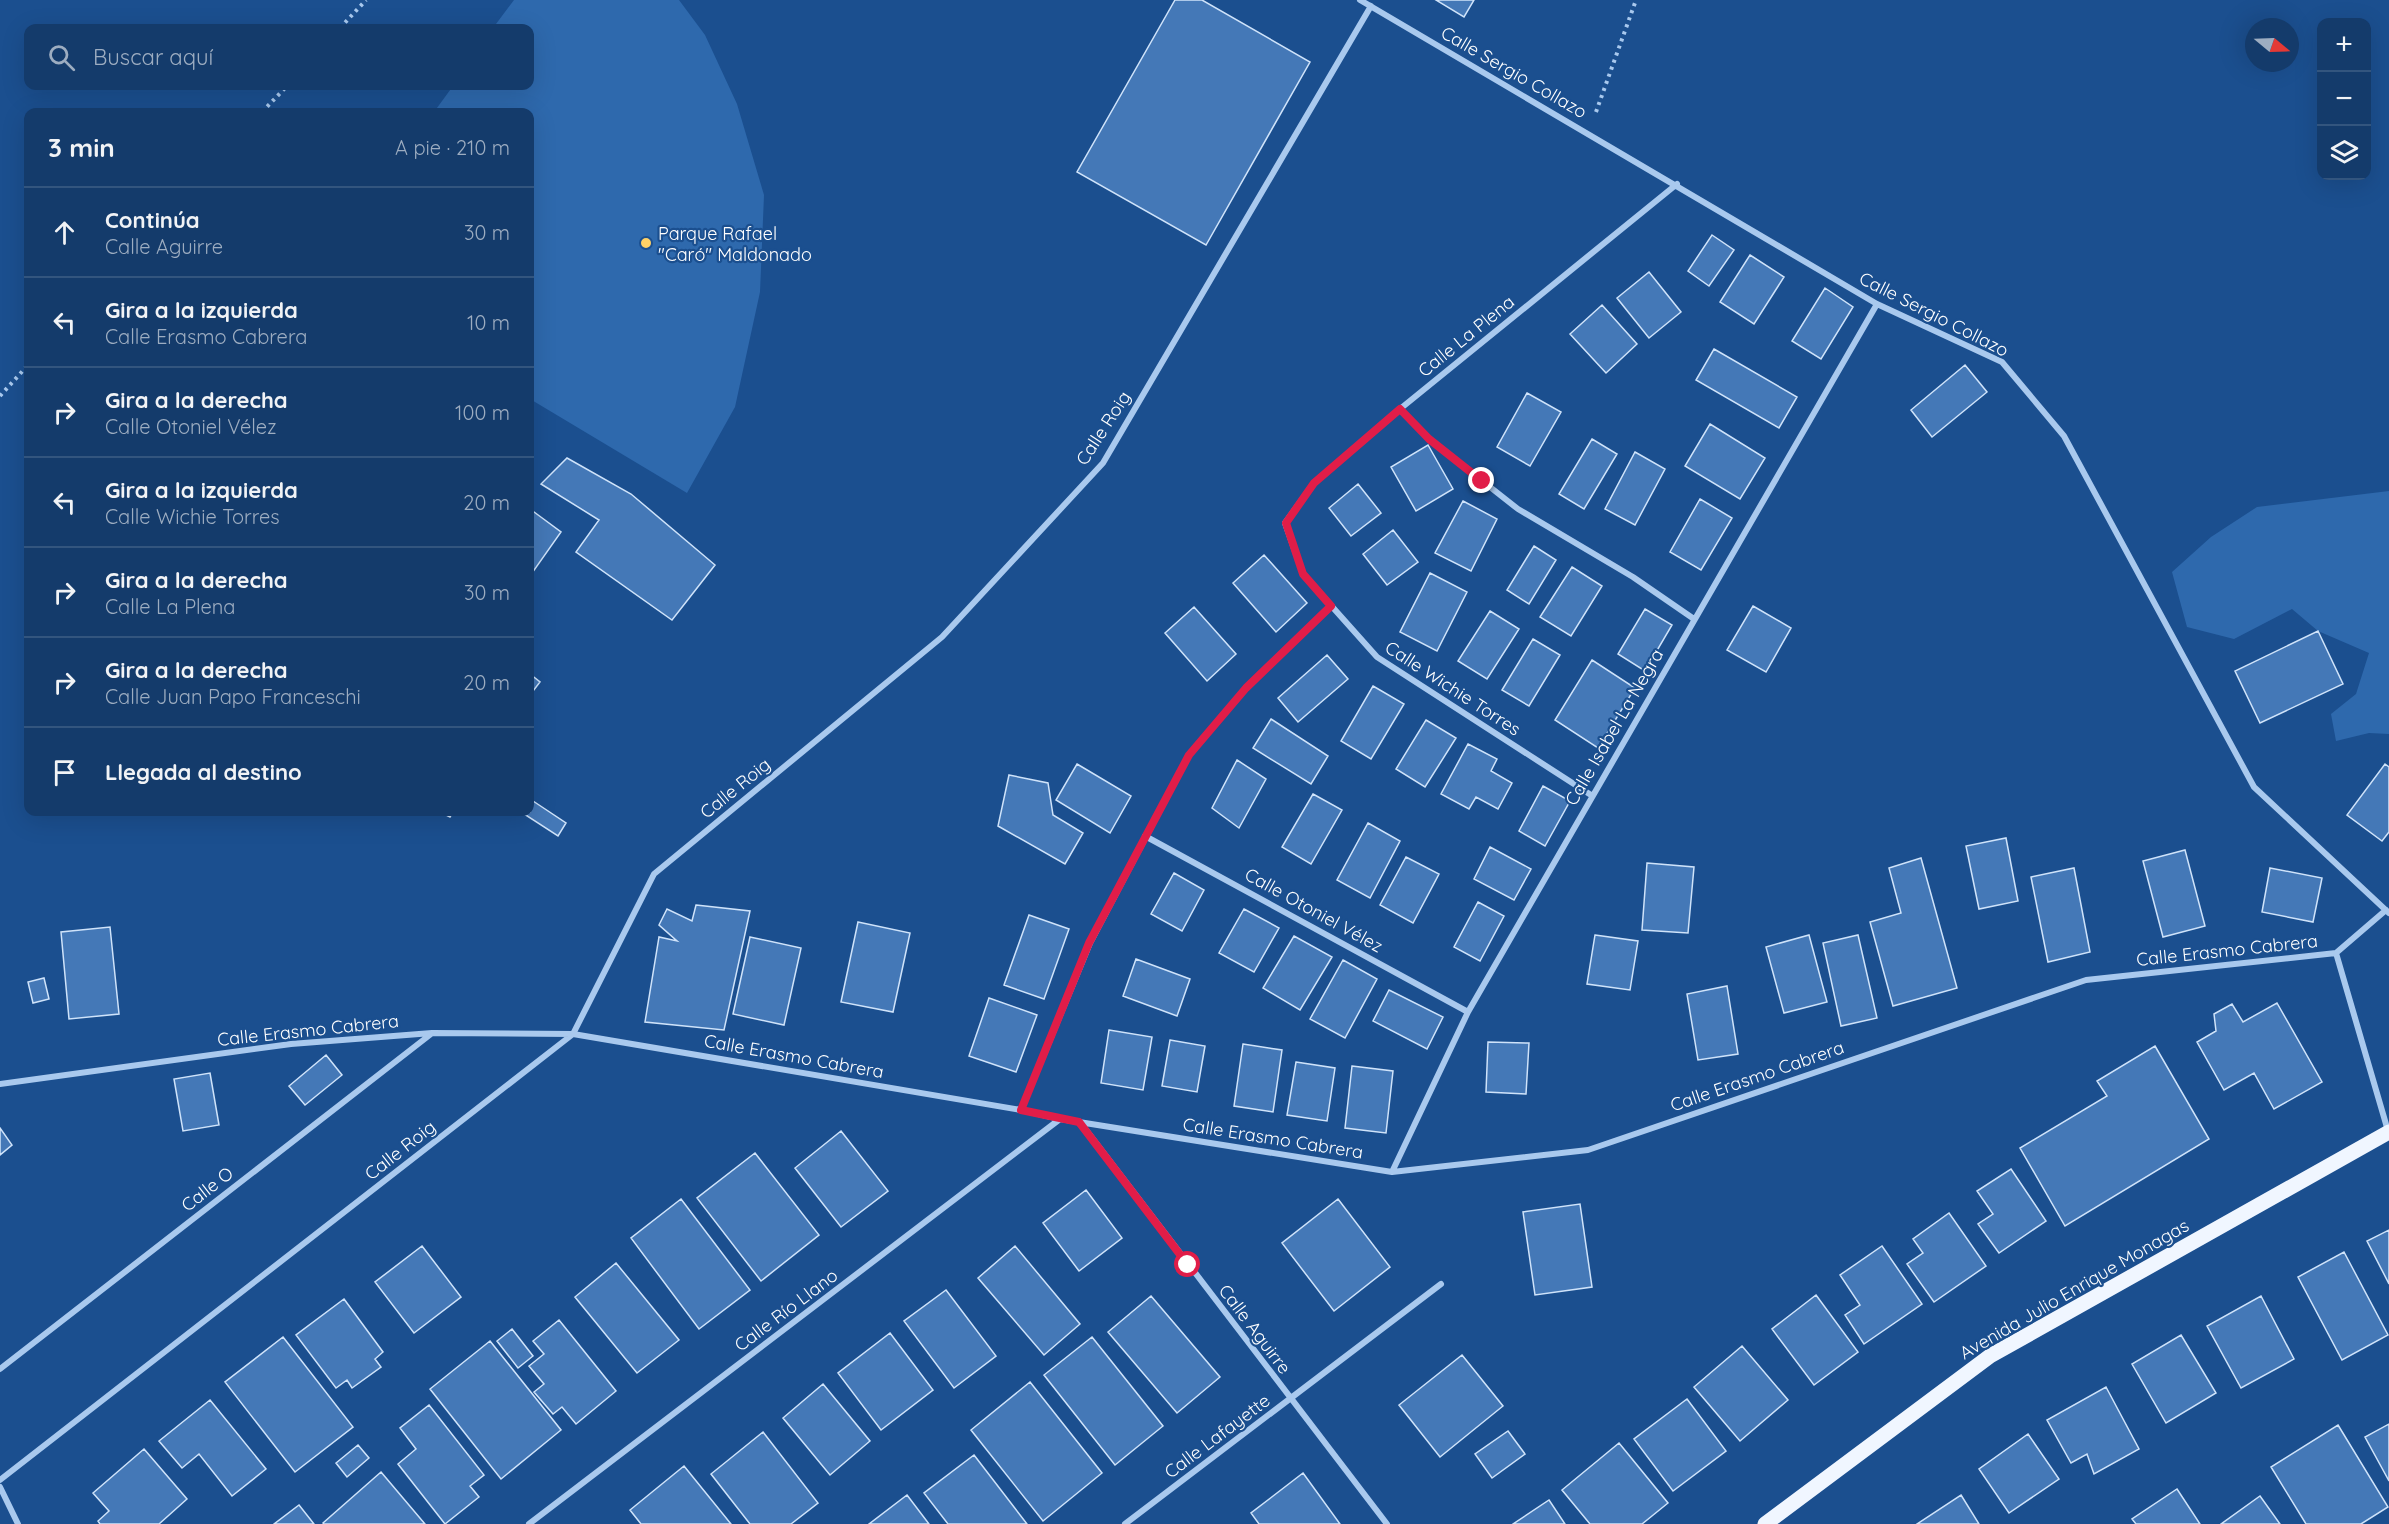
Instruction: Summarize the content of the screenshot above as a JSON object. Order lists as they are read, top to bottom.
{
  "streets": {
    "main road": ["Avenida Julio Enrique Monagas"],
    "street": [
      "Calle Sergio Collazo",
      "Calle La Plena",
      "Calle Roig",
      "Calle Wichie Torres",
      "Calle Isabel La Negra",
      "Calle Otoniel Vélez",
      "Calle Erasmo Cabrera",
      "Calle O",
      "Calle Río Llano",
      "Calle Aguirre",
      "Calle Lafayette"
    ]
  },
  "crossings": [
    ["Calle Sergio Collazo", "Calle La Plena"],
    ["Calle Sergio Collazo", "Calle Roig"],
    ["Calle Sergio Collazo", "Calle Isabel La Negra"],
    ["Calle La Plena", "Calle Wichie Torres"],
    ["Calle Roig", "Calle Erasmo Cabrera"],
    ["Calle Wichie Torres", "Calle Isabel La Negra"],
    ["Calle Isabel La Negra", "Calle Otoniel Vélez"],
    ["Calle Isabel La Negra", "Calle Erasmo Cabrera"],
    ["Calle Erasmo Cabrera", "Calle O"],
    ["Calle Erasmo Cabrera", "Avenida Julio Enrique Monagas"],
    ["Calle Erasmo Cabrera", "Calle Río Llano"],
    ["Calle Erasmo Cabrera", "Calle Aguirre"],
    ["Calle Aguirre", "Calle Lafayette"]
  ],
  "places": ["Parque Rafael \"Caró\" Maldonado"],
  "north": "right",
  "page": {
    "map_buttons": ["+", "−"],
    "search": "Buscar aquí",
    "heading": ["3 min", "A pie · 210 m"],
    "list": [
      ["Continúa", "Calle Aguirre", "30 m"],
      ["Gira a la izquierda", "Calle Erasmo Cabrera", "10 m"],
      ["Gira a la derecha", "Calle Otoniel Vélez", "100 m"],
      ["Gira a la izquierda", "Calle Wichie Torres", "20 m"],
      ["Gira a la derecha", "Calle La Plena", "30 m"],
      ["Gira a la derecha", "Calle Juan Papo Franceschi", "20 m"],
      "Llegada al destino"
    ]
  }
}
